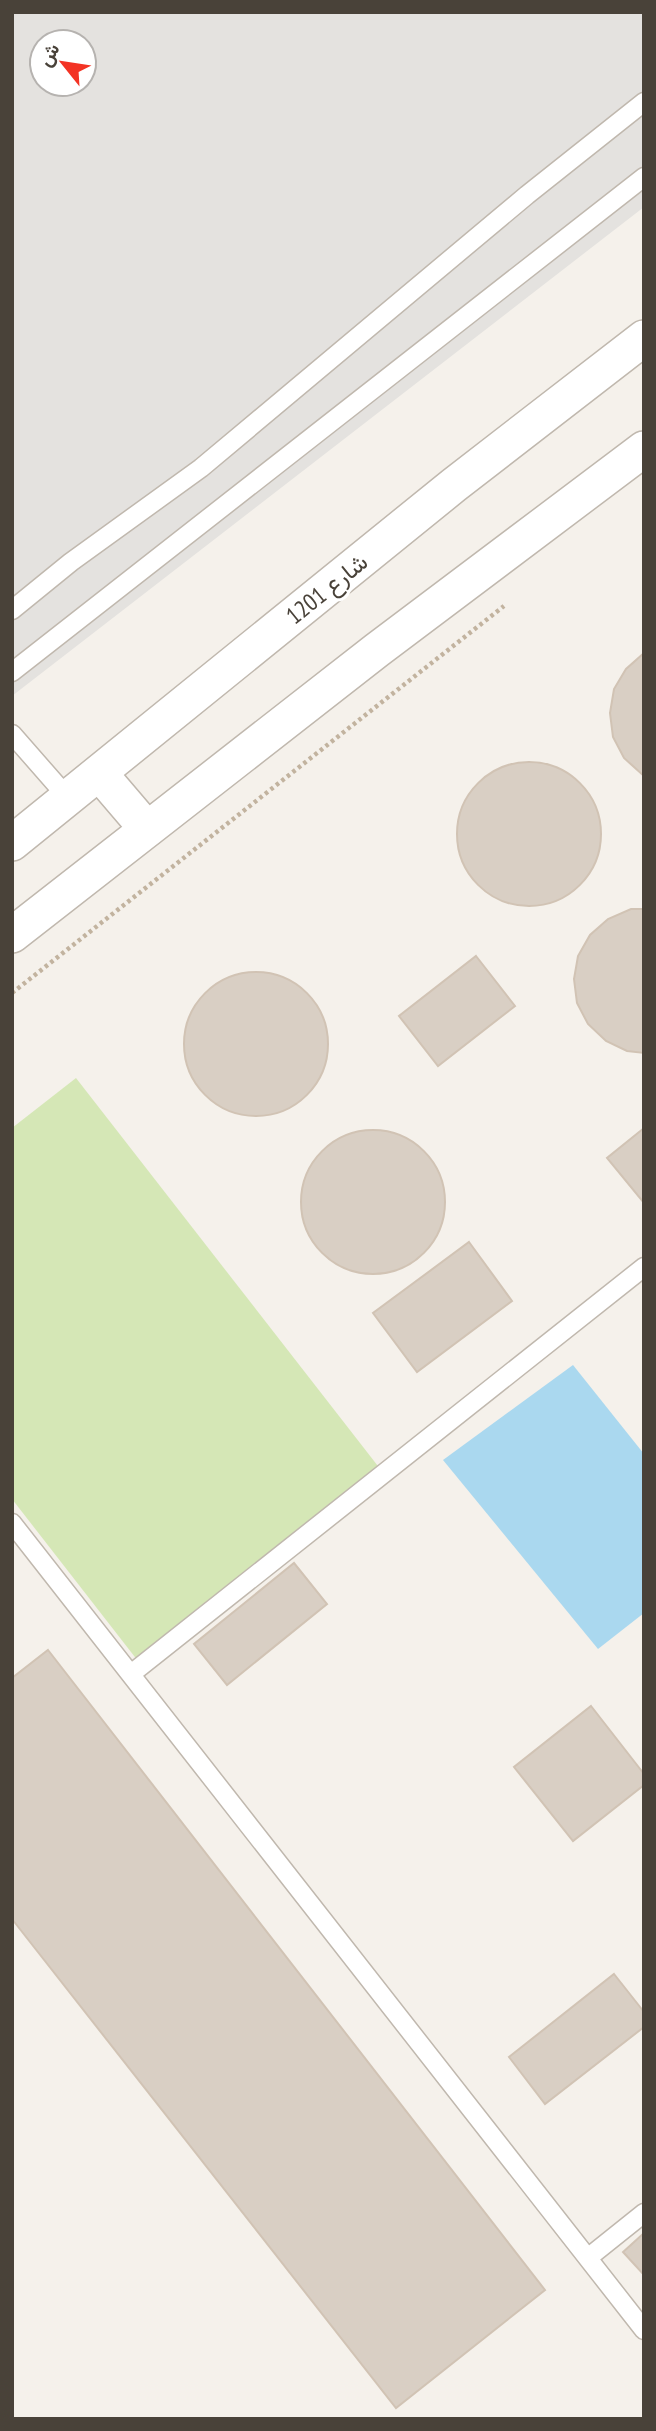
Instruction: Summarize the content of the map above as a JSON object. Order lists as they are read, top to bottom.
{
  "streets": {
    "street": ["شارع 1201"]
  },
  "north": "top left"
}
